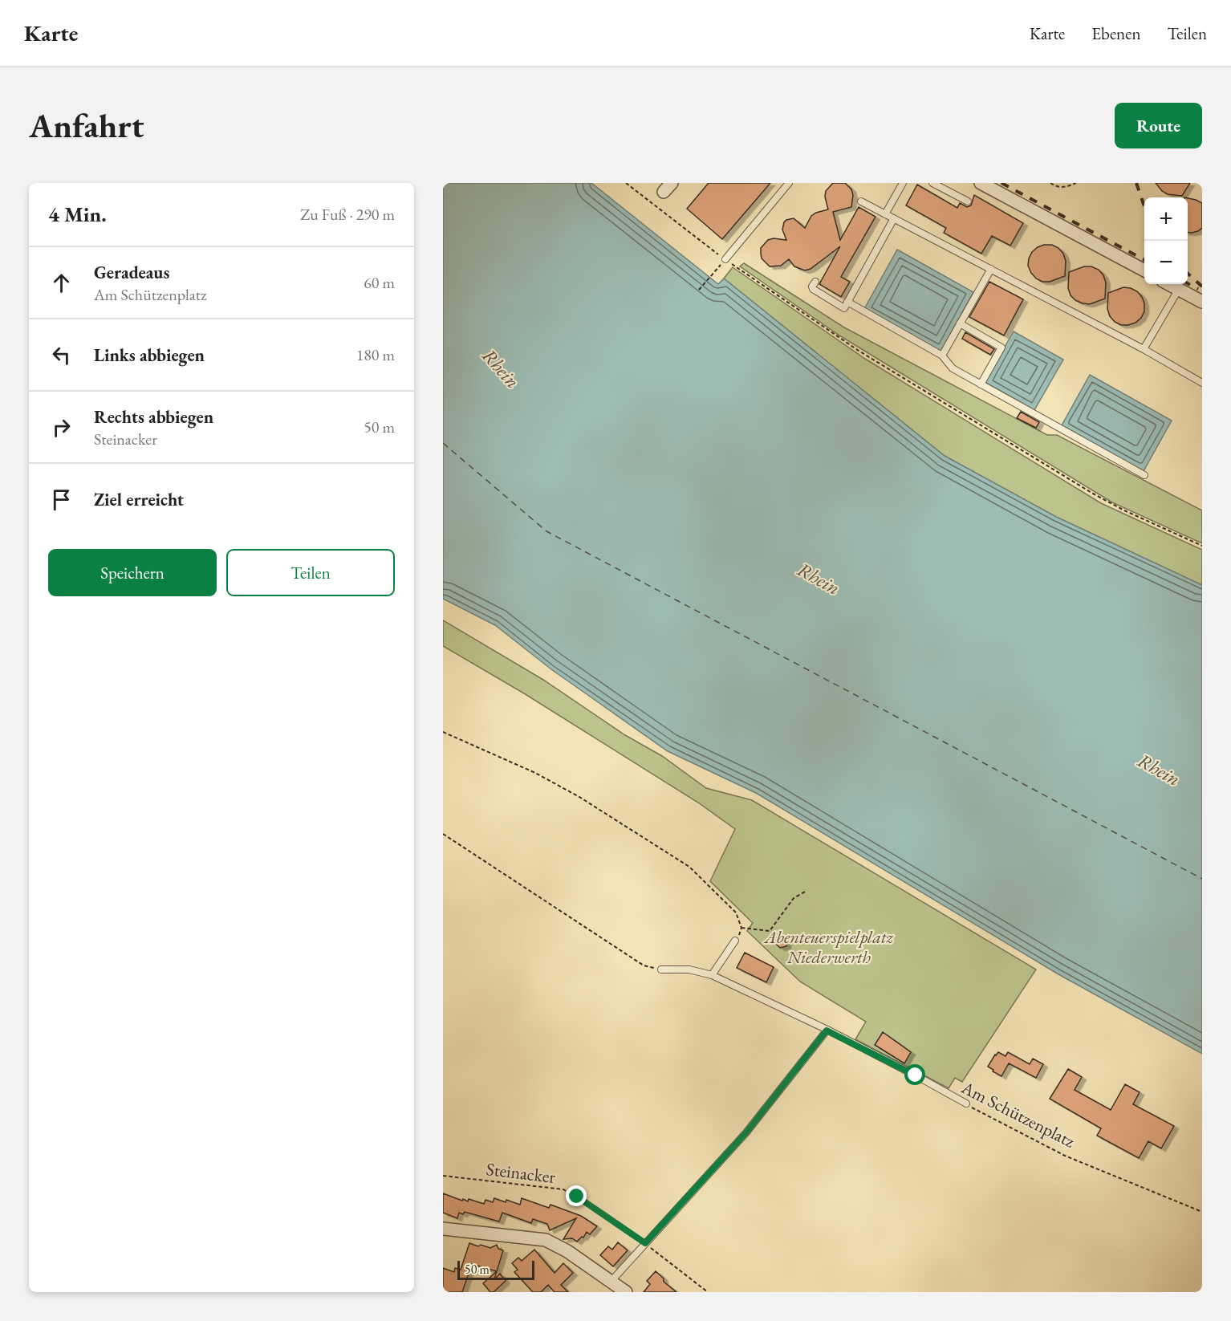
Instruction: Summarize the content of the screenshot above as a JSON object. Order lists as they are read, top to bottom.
{
  "streets": {
    "lane": ["Am Schützenplatz"],
    "path": ["Steinacker"]
  },
  "water": ["Rhein"],
  "parks": ["Abenteuerspielplatz Niederwerth"],
  "scale_bar": "50 m",
  "page": {
    "header": "Karte",
    "nav": ["Karte", "Ebenen", "Teilen"],
    "buttons": [
      "Route",
      ["Speichern", "Teilen"]
    ],
    "title": "Anfahrt",
    "heading": ["4 Min.", "Zu Fuß · 290 m"],
    "map_buttons": ["+", "−"],
    "list": [
      ["Geradeaus", "Am Schützenplatz", "60 m"],
      ["Links abbiegen", "180 m"],
      ["Rechts abbiegen", "Steinacker", "50 m"],
      "Ziel erreicht"
    ],
    "scale": "50 m"
  }
}
